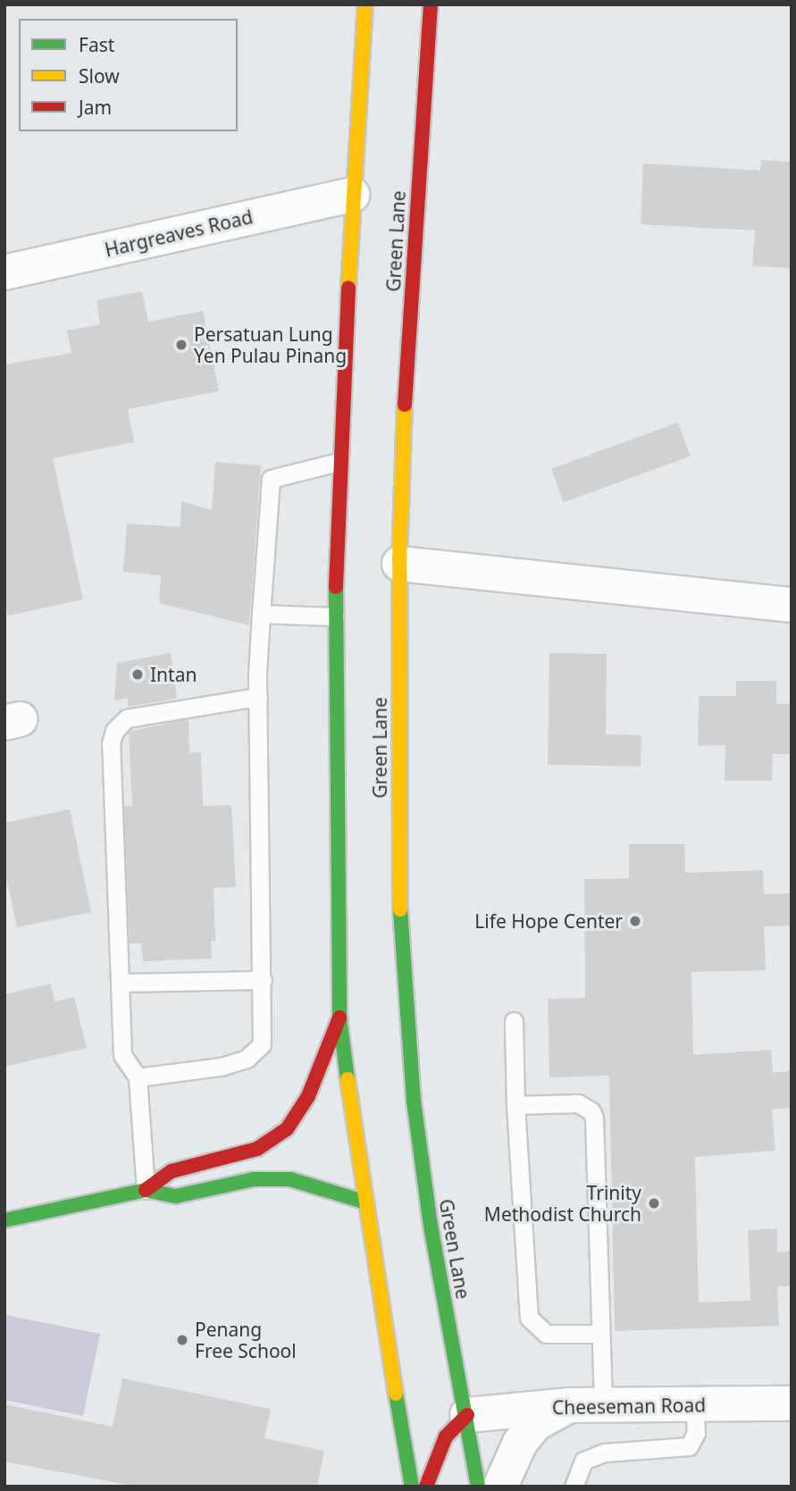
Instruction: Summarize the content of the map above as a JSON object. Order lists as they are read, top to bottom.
{
  "streets": {
    "main road": ["Green Lane"],
    "street": ["Hargreaves Road", "Cheeseman Road"]
  },
  "crossings": [
    ["Green Lane", "Cheeseman Road"]
  ],
  "places": [
    "Persatuan Lung Yen Pulau Pinang",
    "Intan",
    "Life Hope Center",
    "Trinity Methodist Church",
    "Penang Free School"
  ],
  "legend": ["Fast", "Slow", "Jam"]
}
